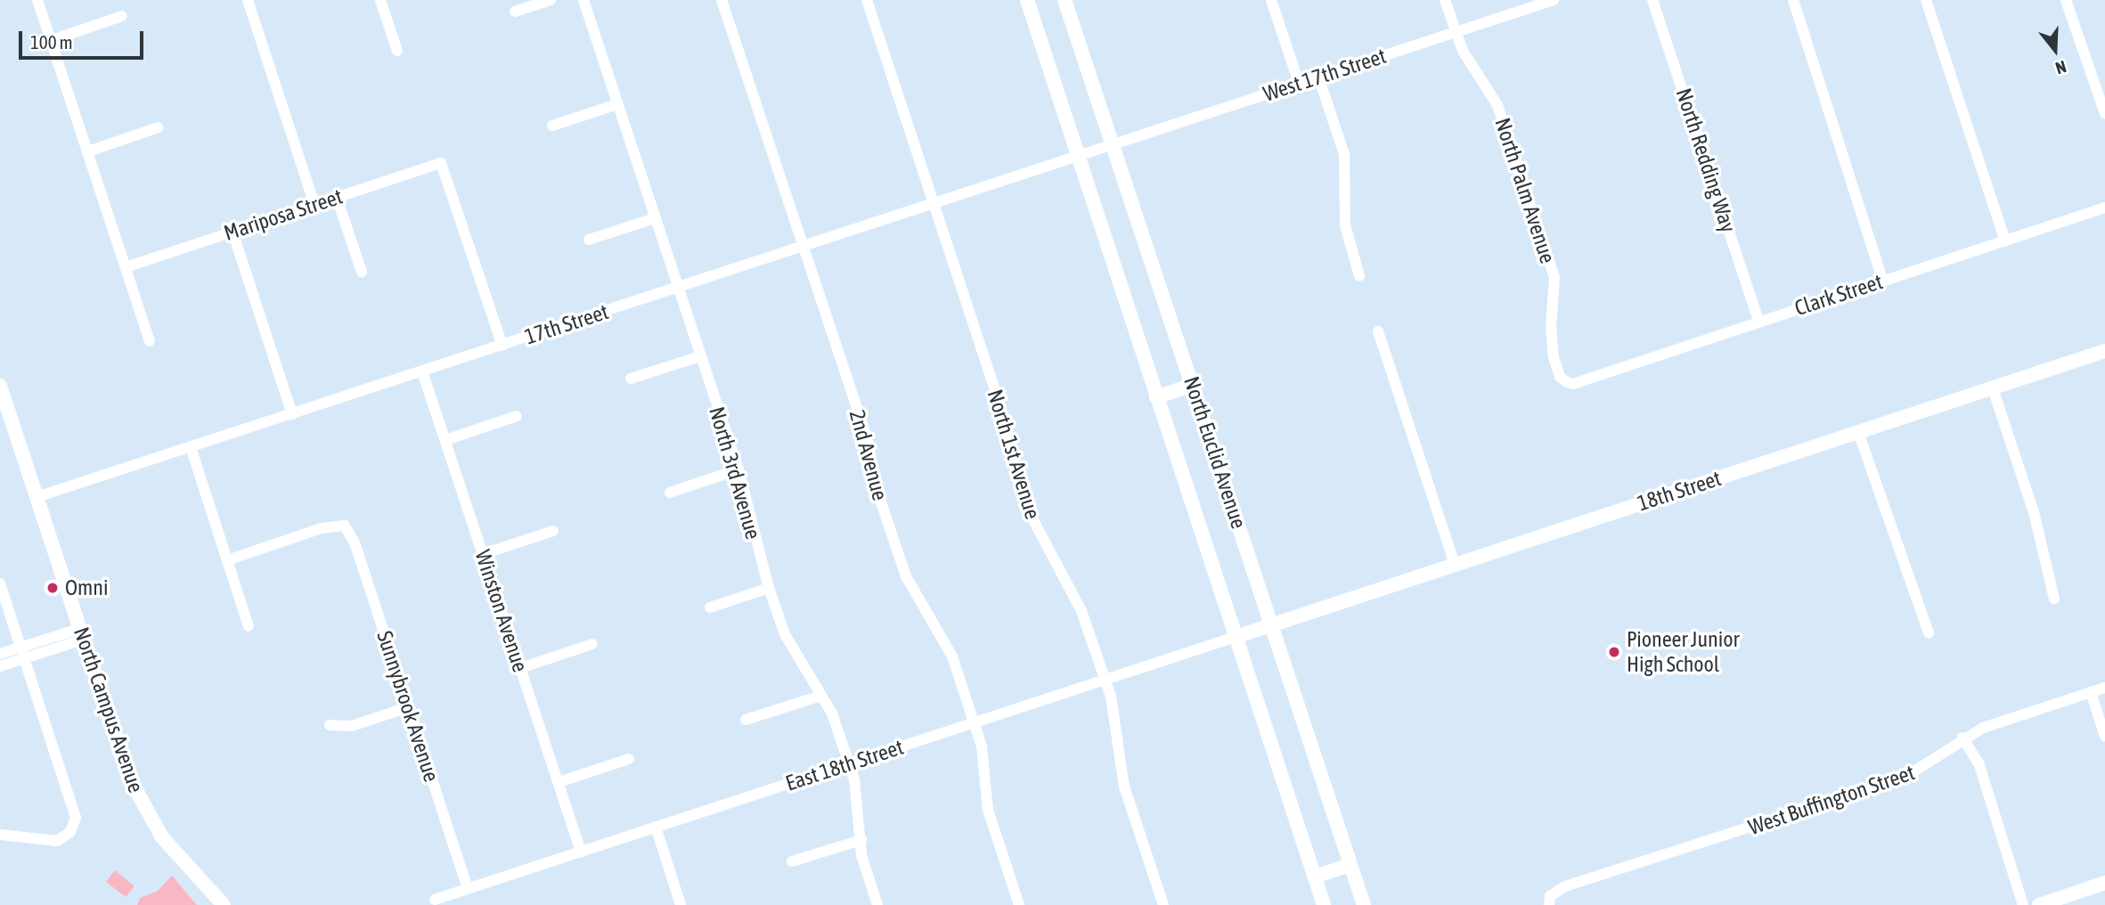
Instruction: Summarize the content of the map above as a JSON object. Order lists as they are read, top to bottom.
{
  "streets": {
    "main road": [
      "North Euclid Avenue",
      "18th Street",
      "North Campus Avenue",
      "East 18th Street"
    ],
    "street": [
      "West 17th Street",
      "North Redding Way",
      "North Palm Avenue",
      "Mariposa Street",
      "Clark Street",
      "17th Street",
      "North 1st Avenue",
      "2nd Avenue",
      "North 3rd Avenue",
      "Winston Avenue",
      "Sunnybrook Avenue",
      "West Buffington Street"
    ]
  },
  "crossings": [
    ["West 17th Street", "North Palm Avenue"],
    ["West 17th Street", "17th Street"],
    ["West 17th Street", "North Euclid Avenue"],
    ["North Redding Way", "Clark Street"],
    ["North Palm Avenue", "Clark Street"],
    ["Mariposa Street", "17th Street"],
    ["17th Street", "North Euclid Avenue"],
    ["17th Street", "North 1st Avenue"],
    ["17th Street", "2nd Avenue"],
    ["17th Street", "North 3rd Avenue"],
    ["17th Street", "Winston Avenue"],
    ["17th Street", "North Campus Avenue"],
    ["North Euclid Avenue", "18th Street"],
    ["North Euclid Avenue", "East 18th Street"],
    ["North 1st Avenue", "East 18th Street"],
    ["2nd Avenue", "East 18th Street"],
    ["North 3rd Avenue", "East 18th Street"],
    ["18th Street", "East 18th Street"],
    ["Winston Avenue", "East 18th Street"],
    ["Sunnybrook Avenue", "East 18th Street"]
  ],
  "places": ["Omni", "Pioneer Junior High School"],
  "scale_bar": "100 m",
  "north": "bottom"
}
